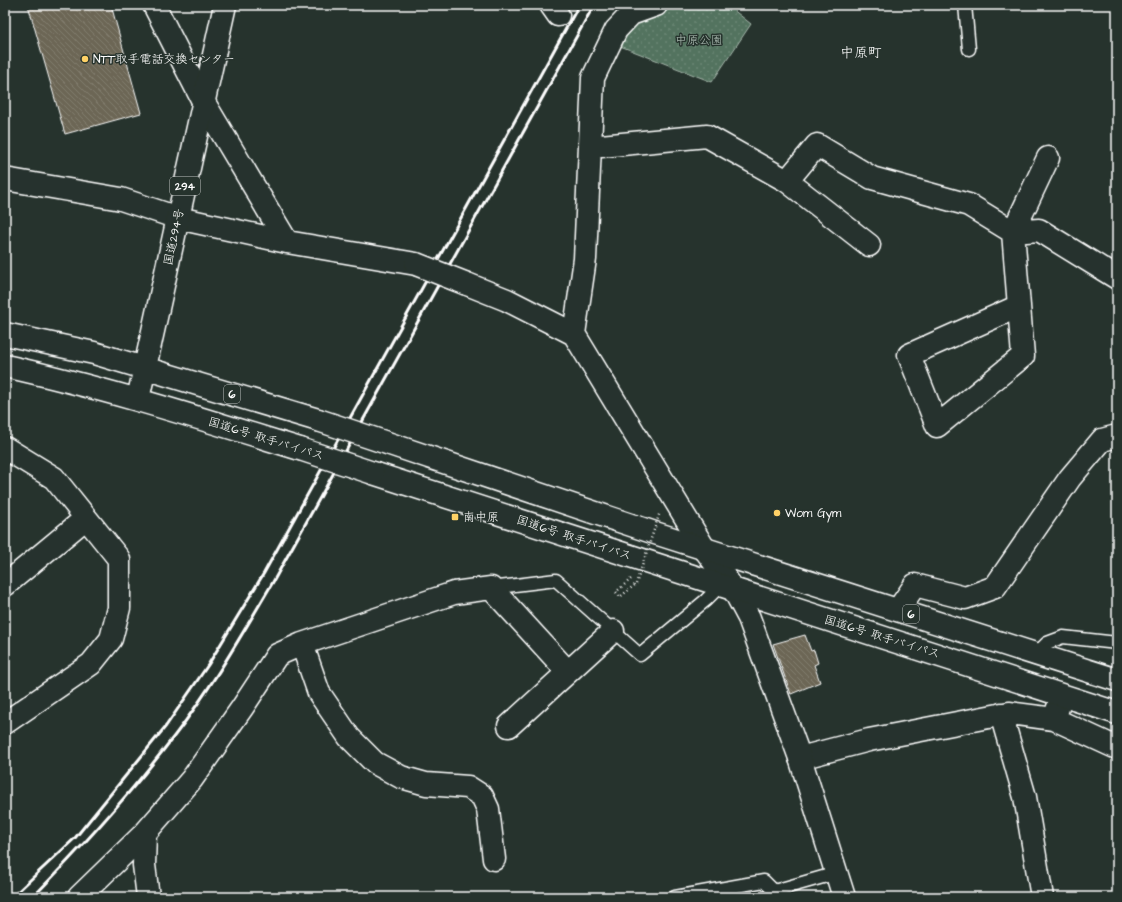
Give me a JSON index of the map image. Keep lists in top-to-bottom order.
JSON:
{
  "streets": {
    "main road": [
      "294",
      "国道294号",
      "6",
      "国道6号 取手バイパス"
    ]
  },
  "crossings": [
    ["国道294号", "6"],
    ["国道294号", "国道6号 取手バイパス"]
  ],
  "districts": ["中原町"],
  "parks": ["中原公園"],
  "places": {
    "other": ["NTT取手電話交換センター", "Wom Gym"],
    "transit": ["南中原"]
  }
}
